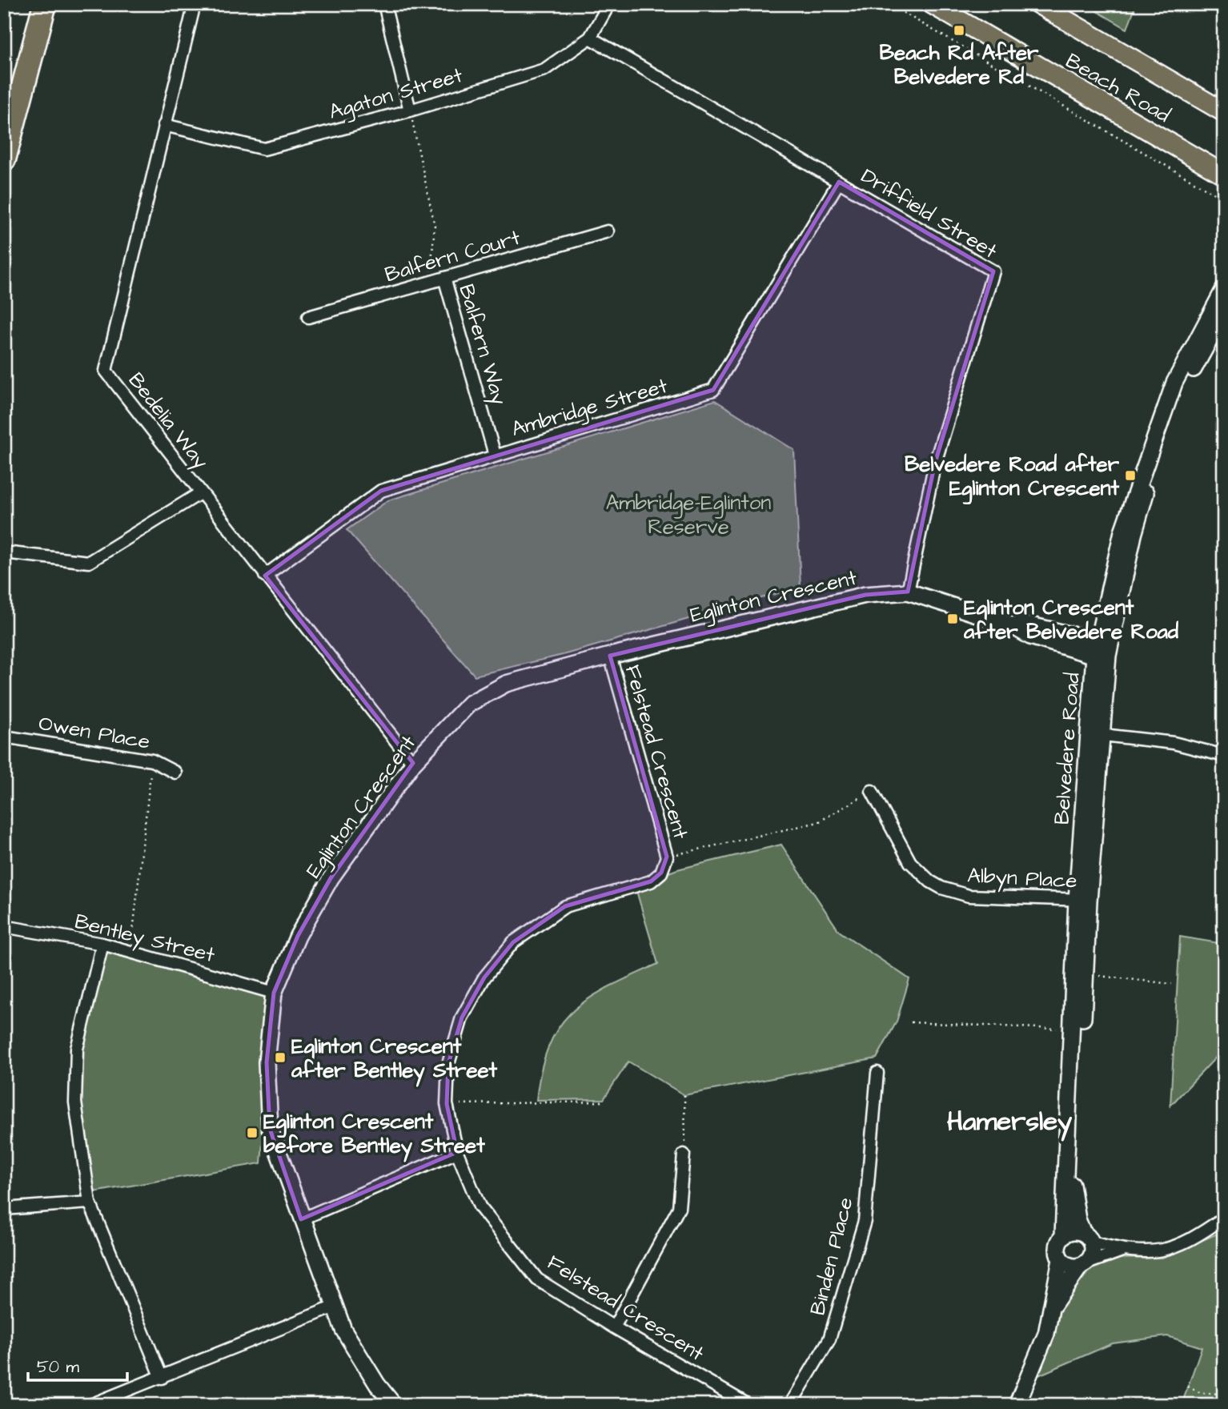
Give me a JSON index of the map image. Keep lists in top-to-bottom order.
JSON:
{
  "streets": {
    "main road": ["Beach Road"],
    "street": [
      "Agaton Street",
      "Driffield Street",
      "Balfern Court",
      "Balfern Way",
      "Ambridge Street",
      "Bedelia Way",
      "Eglinton Crescent",
      "Owen Place",
      "Belvedere Road",
      "Felstead Crescent",
      "Albyn Place",
      "Bentley Street",
      "Binden Place"
    ]
  },
  "crossings": [
    ["Agaton Street", "Driffield Street"],
    ["Agaton Street", "Bedelia Way"],
    ["Driffield Street", "Ambridge Street"],
    ["Driffield Street", "Eglinton Crescent"],
    ["Balfern Court", "Balfern Way"],
    ["Balfern Way", "Ambridge Street"],
    ["Ambridge Street", "Bedelia Way"],
    ["Bedelia Way", "Eglinton Crescent"],
    ["Eglinton Crescent", "Belvedere Road"],
    ["Eglinton Crescent", "Felstead Crescent"],
    ["Eglinton Crescent", "Bentley Street"],
    ["Belvedere Road", "Albyn Place"]
  ],
  "districts": ["Hamersley"],
  "parks": ["Ambridge-Eglinton Reserve"],
  "places": {
    "transit": [
      "Beach Rd After Belvedere Rd",
      "Belvedere Road after Eglinton Crescent",
      "Eglinton Crescent after Belvedere Road",
      "Eglinton Crescent after Bentley Street",
      "Eglinton Crescent before Bentley Street"
    ]
  },
  "scale_bar": "50 m"
}
